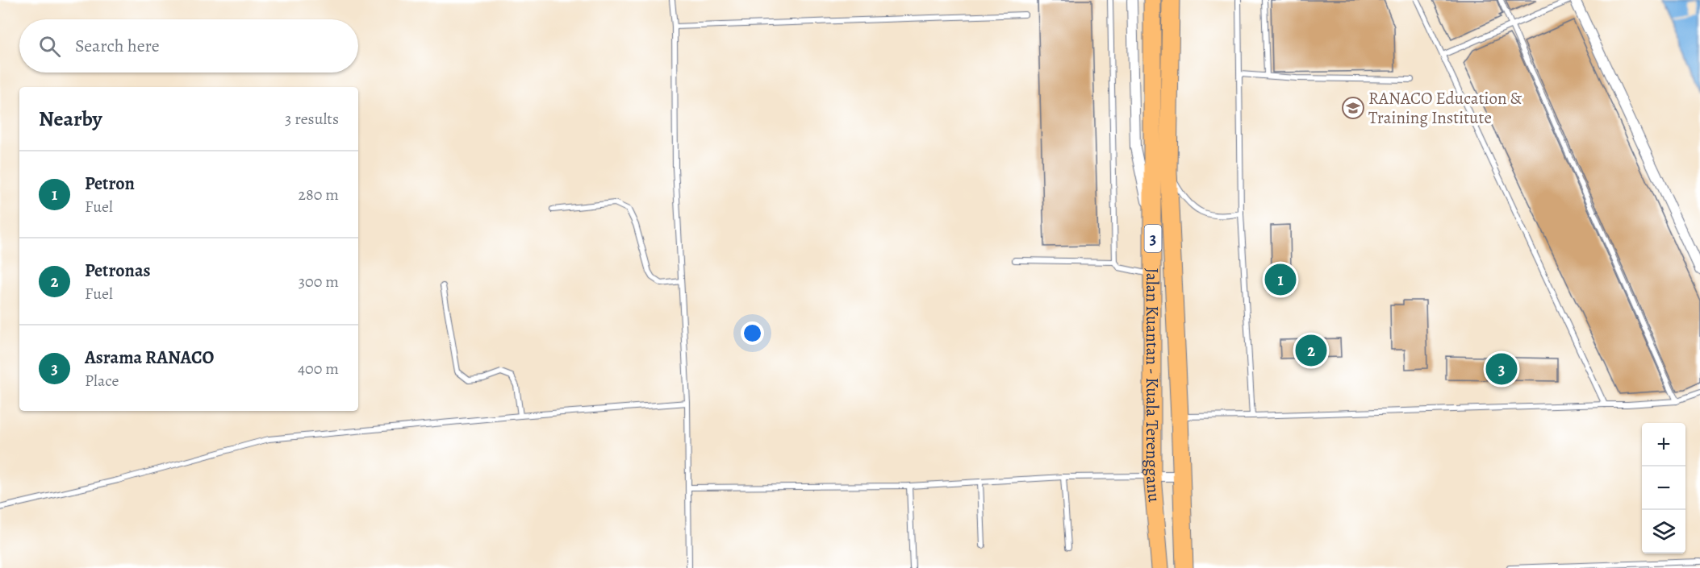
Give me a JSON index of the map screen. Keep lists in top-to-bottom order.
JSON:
{
  "streets": {
    "highway": ["3", "Jalan Kuantan - Kuala Terengganu"]
  },
  "places": {
    "school or university": ["RANACO Education & Training Institute"]
  },
  "page": {
    "search": "Search here",
    "heading": ["Nearby", "3 results"],
    "list": [
      {
        "mark": "1",
        "name": "Petron",
        "note": "Fuel",
        "value": "280 m"
      },
      {
        "mark": "2",
        "name": "Petronas",
        "note": "Fuel",
        "value": "300 m"
      },
      {
        "mark": "3",
        "name": "Asrama RANACO",
        "note": "Place",
        "value": "400 m"
      }
    ],
    "pins": ["1", "2", "3"],
    "map_buttons": ["+", "−"]
  }
}
